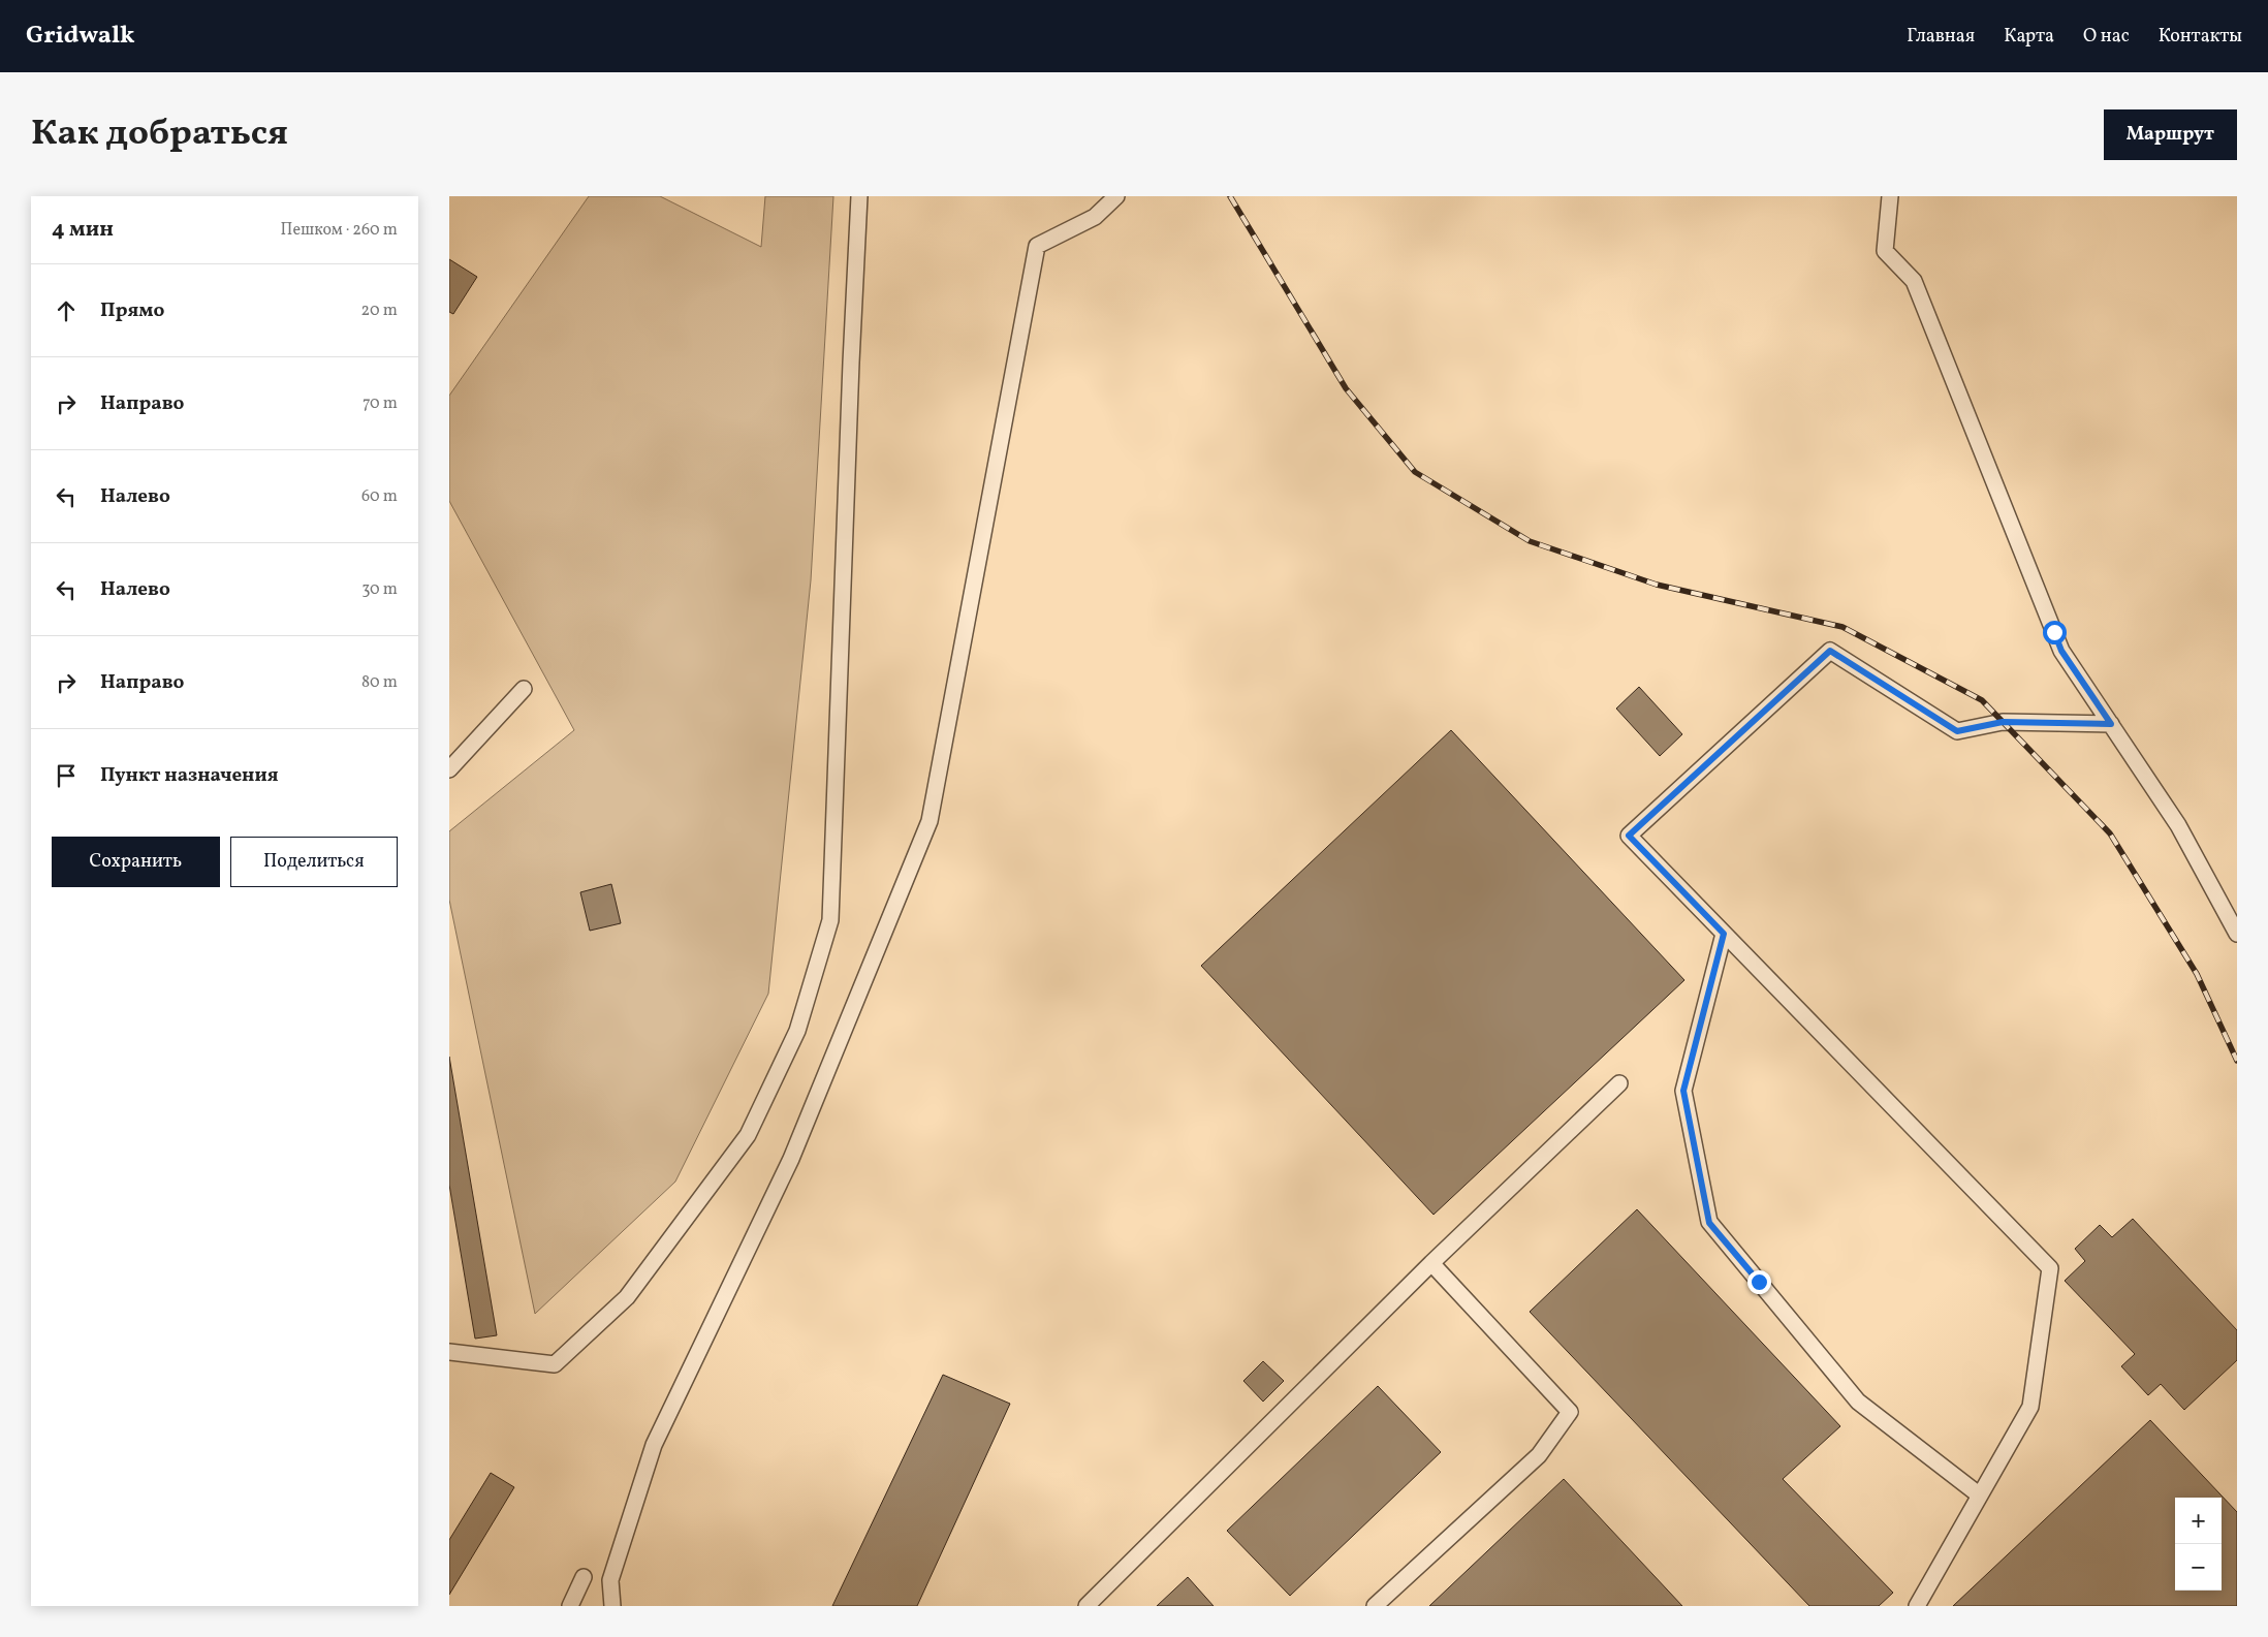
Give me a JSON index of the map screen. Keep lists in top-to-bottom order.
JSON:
{
  "page": {
    "header": "Gridwalk",
    "nav": [
      "Главная",
      "Карта",
      "О нас",
      "Контакты"
    ],
    "title": "Как добраться",
    "buttons": [
      "Маршрут",
      ["Сохранить", "Поделиться"]
    ],
    "heading": ["4 мин", "Пешком · 260 m"],
    "list": [
      ["Прямо", "20 m"],
      ["Направо", "70 m"],
      ["Налево", "60 m"],
      ["Налево", "30 m"],
      ["Направо", "80 m"],
      "Пункт назначения"
    ],
    "map_buttons": ["+", "−"]
  }
}
